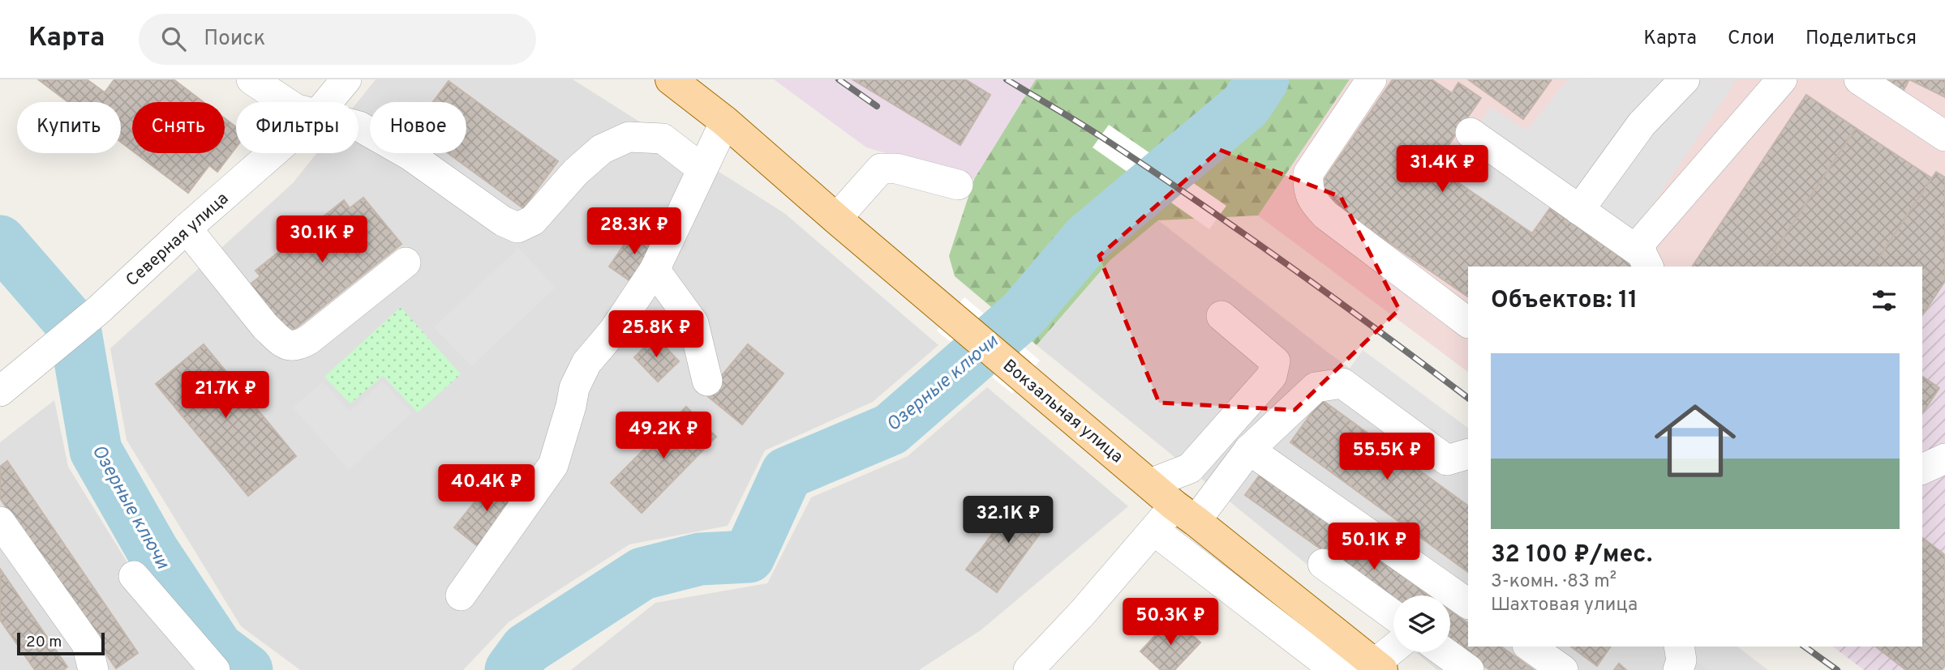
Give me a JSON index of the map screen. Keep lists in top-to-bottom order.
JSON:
{
  "streets": {
    "main road": ["Вокзальная улица"],
    "street": ["Северная улица"]
  },
  "water": ["Озерные ключи"],
  "scale_bar": "20 m",
  "page": {
    "header": "Карта",
    "search": "Поиск",
    "nav": ["Карта", "Слои", "Поделиться"],
    "chip": [
      "Купить",
      "Снять",
      "Фильтры",
      "Новое"
    ],
    "price": [
      "31.4K ₽",
      "28.3K ₽",
      "30.1K ₽",
      "25.8K ₽",
      "21.7K ₽",
      "49.2K ₽",
      "55.5K ₽",
      "40.4K ₽",
      "32.1K ₽",
      "50.1K ₽",
      "50.3K ₽"
    ],
    "heading": "Объектов: 11",
    "list": [
      {
        "name": "32 100 ₽/мес.",
        "note": "3-комн. · 83 m² · Шахтовая улица"
      }
    ],
    "scale": "20 m"
  }
}
